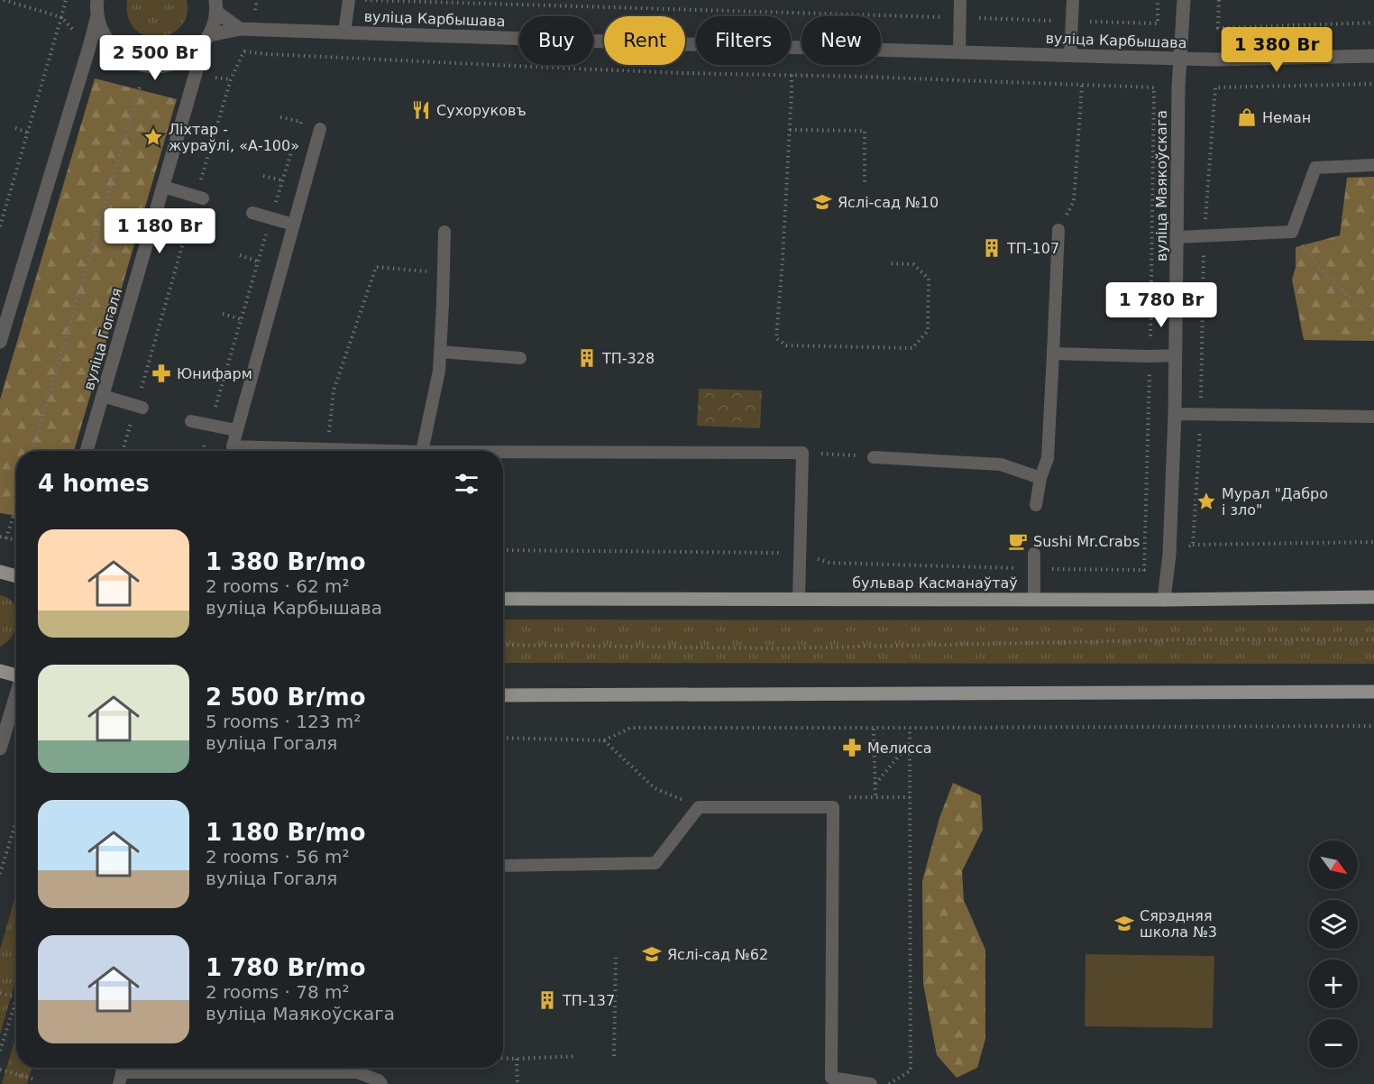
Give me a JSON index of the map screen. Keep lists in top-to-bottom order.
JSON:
{
  "streets": {
    "main road": ["бульвар Касманаўтаў"],
    "street": ["вуліца Карбышава", "вуліца Маякоўскага", "вуліца Гогаля"]
  },
  "crossings": [
    ["вуліца Карбышава", "вуліца Маякоўскага"],
    ["вуліца Карбышава", "вуліца Гогаля"],
    ["вуліца Маякоўскага", "бульвар Касманаўтаў"]
  ],
  "places": {
    "restaurant": ["Сухоруковъ"],
    "shop": ["Неман"],
    "place": ["Ліхтар - жураўлі, «А-100»", "Мурал \"Дабро і зло\""],
    "school or university": ["Яслі-сад №10", "Сярэдняя школа №3", "Яслі-сад №62"],
    "building": ["ТП-107", "ТП-328", "ТП-137"],
    "pharmacy": ["Юнифарм", "Мелисса"],
    "cafe": ["Sushi Mr.Crabs"]
  },
  "north": "bottom right",
  "page": {
    "chip": [
      "Buy",
      "Rent",
      "Filters",
      "New"
    ],
    "price": [
      "1 380 Br",
      "2 500 Br",
      "1 180 Br",
      "1 780 Br"
    ],
    "heading": "4 homes",
    "list": [
      {
        "name": "1 380 Br/mo",
        "note": "2 rooms · 62 m² · вуліца Карбышава"
      },
      {
        "name": "2 500 Br/mo",
        "note": "5 rooms · 123 m² · вуліца Гогаля"
      },
      {
        "name": "1 180 Br/mo",
        "note": "2 rooms · 56 m² · вуліца Гогаля"
      },
      {
        "name": "1 780 Br/mo",
        "note": "2 rooms · 78 m² · вуліца Маякоўскага"
      }
    ],
    "map_buttons": ["+", "−"]
  }
}
